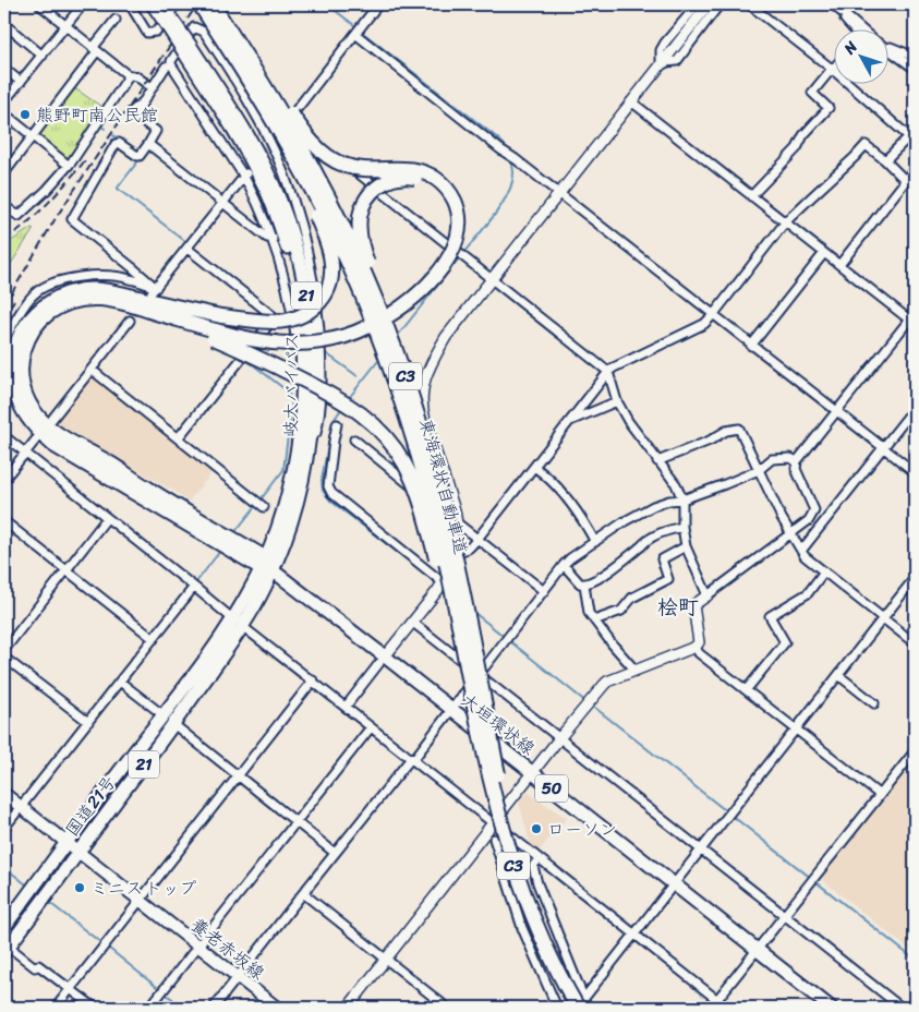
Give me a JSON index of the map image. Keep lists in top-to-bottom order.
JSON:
{
  "streets": {
    "highway": ["C3", "東海環状自動車道"],
    "main road": [
      "21",
      "岐大バイパス",
      "大垣環状線",
      "50",
      "国道21号",
      "養老赤坂線"
    ]
  },
  "crossings": [
    ["岐大バイパス", "大垣環状線"],
    ["岐大バイパス", "国道21号"],
    ["大垣環状線", "国道21号"],
    ["国道21号", "養老赤坂線"]
  ],
  "districts": ["桧町"],
  "places": ["熊野町南公民館", "ローソン", "ミニストップ"],
  "north": "top left"
}
